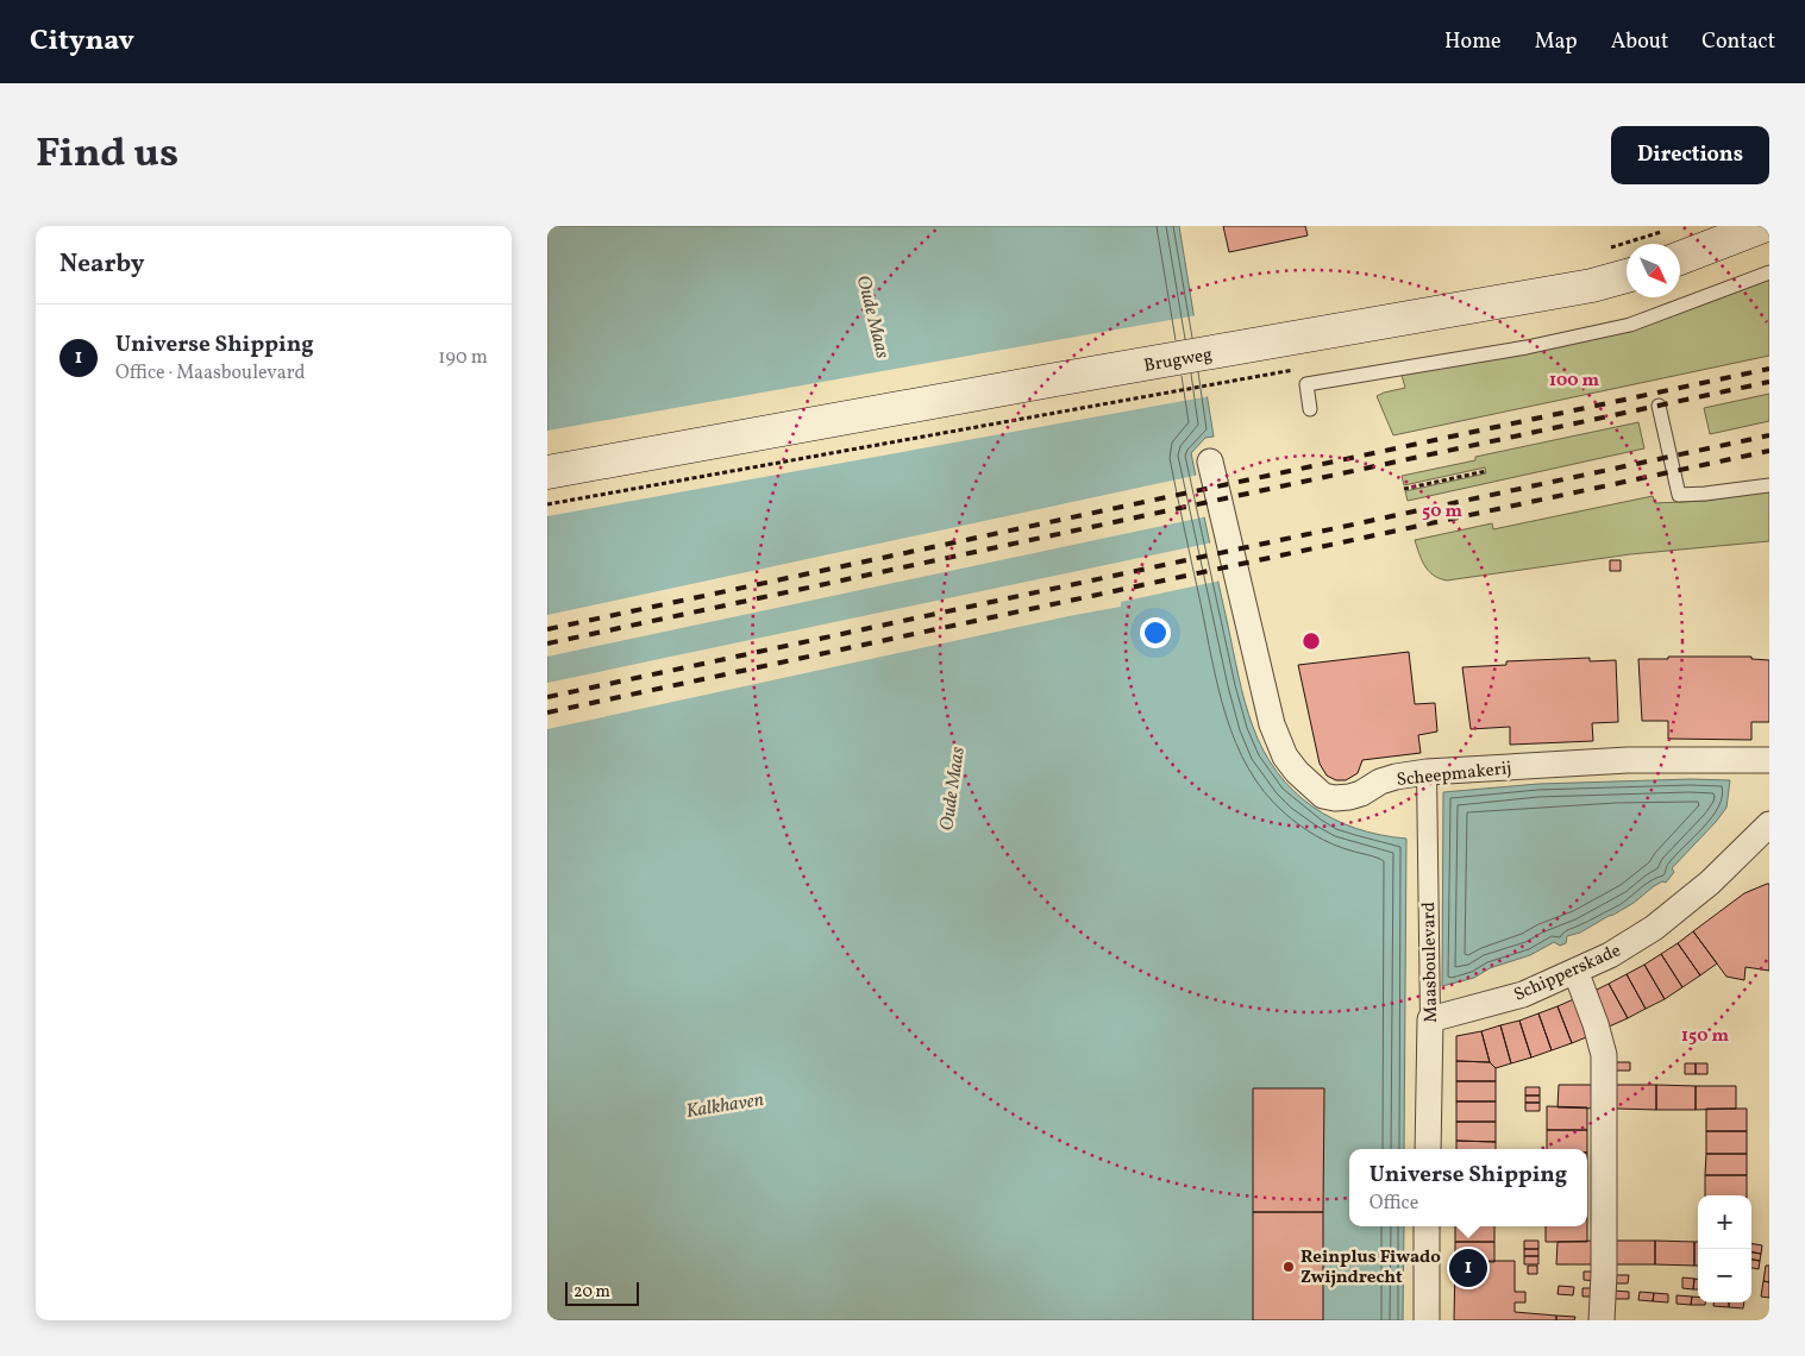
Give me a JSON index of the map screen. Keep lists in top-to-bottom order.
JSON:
{
  "streets": {
    "main road": ["Brugweg"],
    "street": ["Scheepmakerij", "Maasboulevard", "Schipperskade"]
  },
  "crossings": [
    ["Scheepmakerij", "Maasboulevard"],
    ["Maasboulevard", "Schipperskade"]
  ],
  "water": ["Oude Maas", "Kalkhaven"],
  "places": ["Reinplus Fiwado Zwijndrecht"],
  "scale_bar": "20 m",
  "north": "bottom right",
  "page": {
    "header": "Citynav",
    "nav": [
      "Home",
      "Map",
      "About",
      "Contact"
    ],
    "title": "Find us",
    "buttons": "Directions",
    "heading": "Nearby",
    "list": [
      {
        "mark": "1",
        "name": "Universe Shipping",
        "note": "Office · Maasboulevard",
        "value": "190 m"
      }
    ],
    "popup": ["Universe Shipping", "Office"],
    "map_buttons": ["+", "−"],
    "pins": "1",
    "scale": "20 m"
  },
  "rings": ["100 m", "50 m", "150 m"]
}
